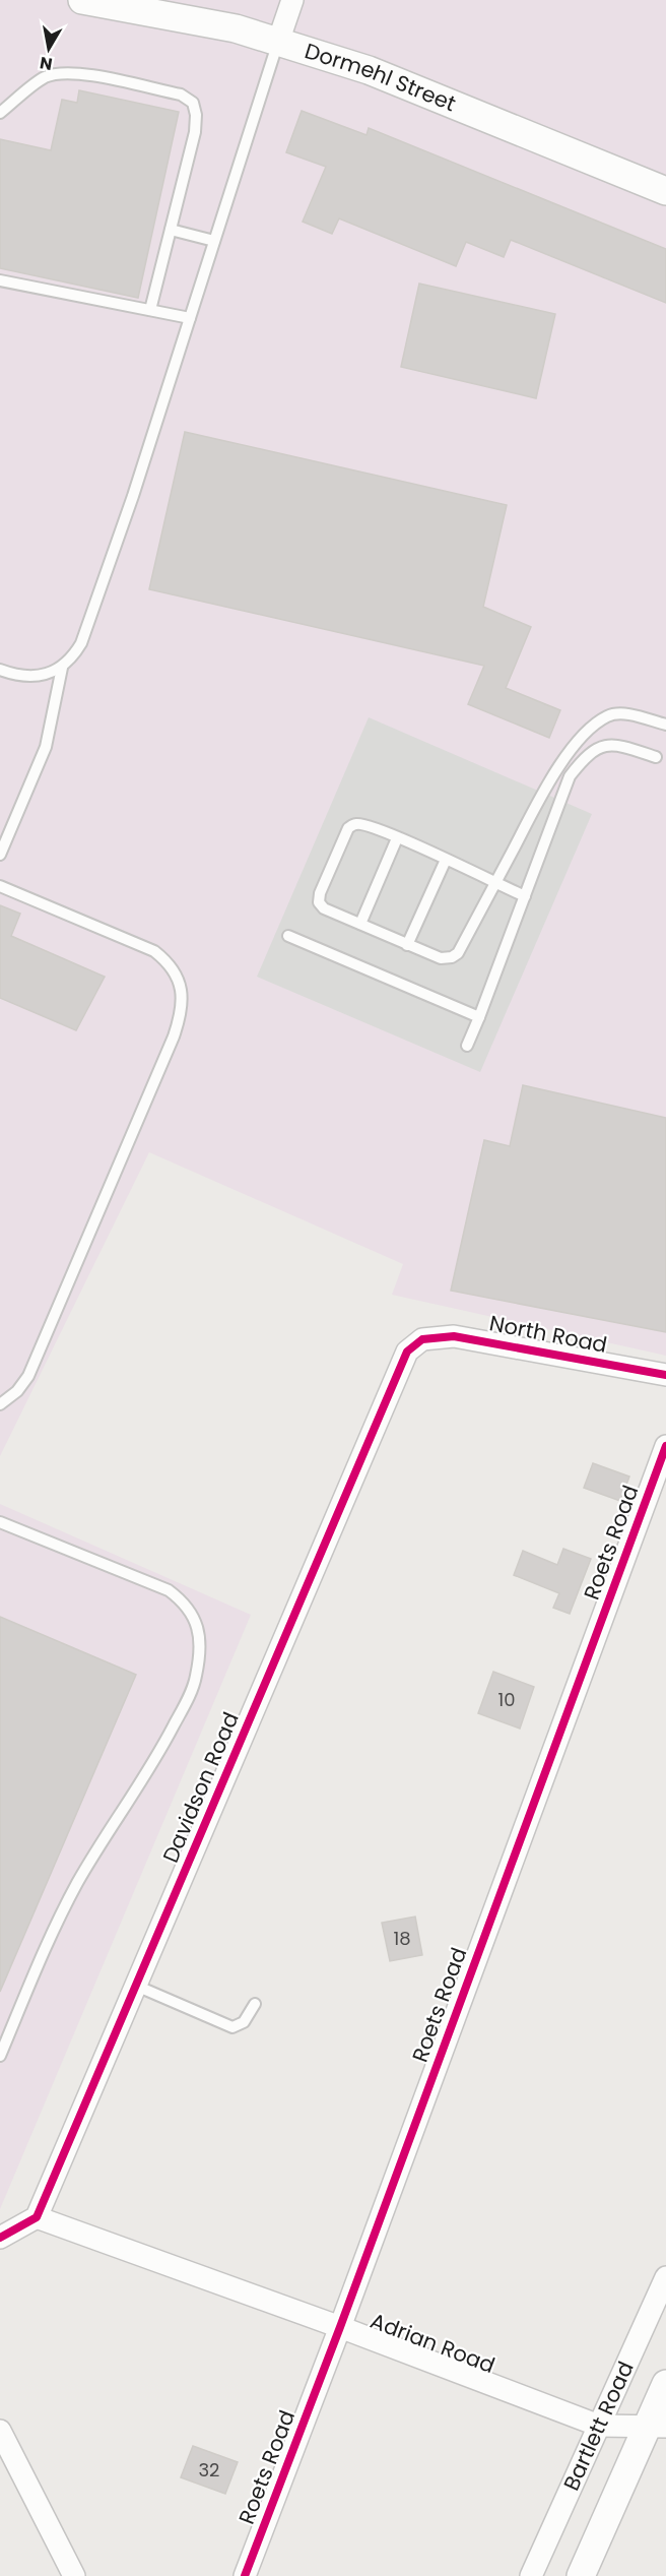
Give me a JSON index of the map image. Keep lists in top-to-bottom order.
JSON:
{
  "streets": {
    "street": [
      "Dormehl Street",
      "North Road",
      "Roets Road",
      "Davidson Road",
      "Adrian Road",
      "Bartlett Road"
    ]
  },
  "crossings": [
    ["North Road", "Davidson Road"],
    ["Roets Road", "Adrian Road"],
    ["Davidson Road", "Adrian Road"],
    ["Adrian Road", "Bartlett Road"]
  ],
  "house_numbers": ["10", "18", "32"],
  "north": "bottom"
}
